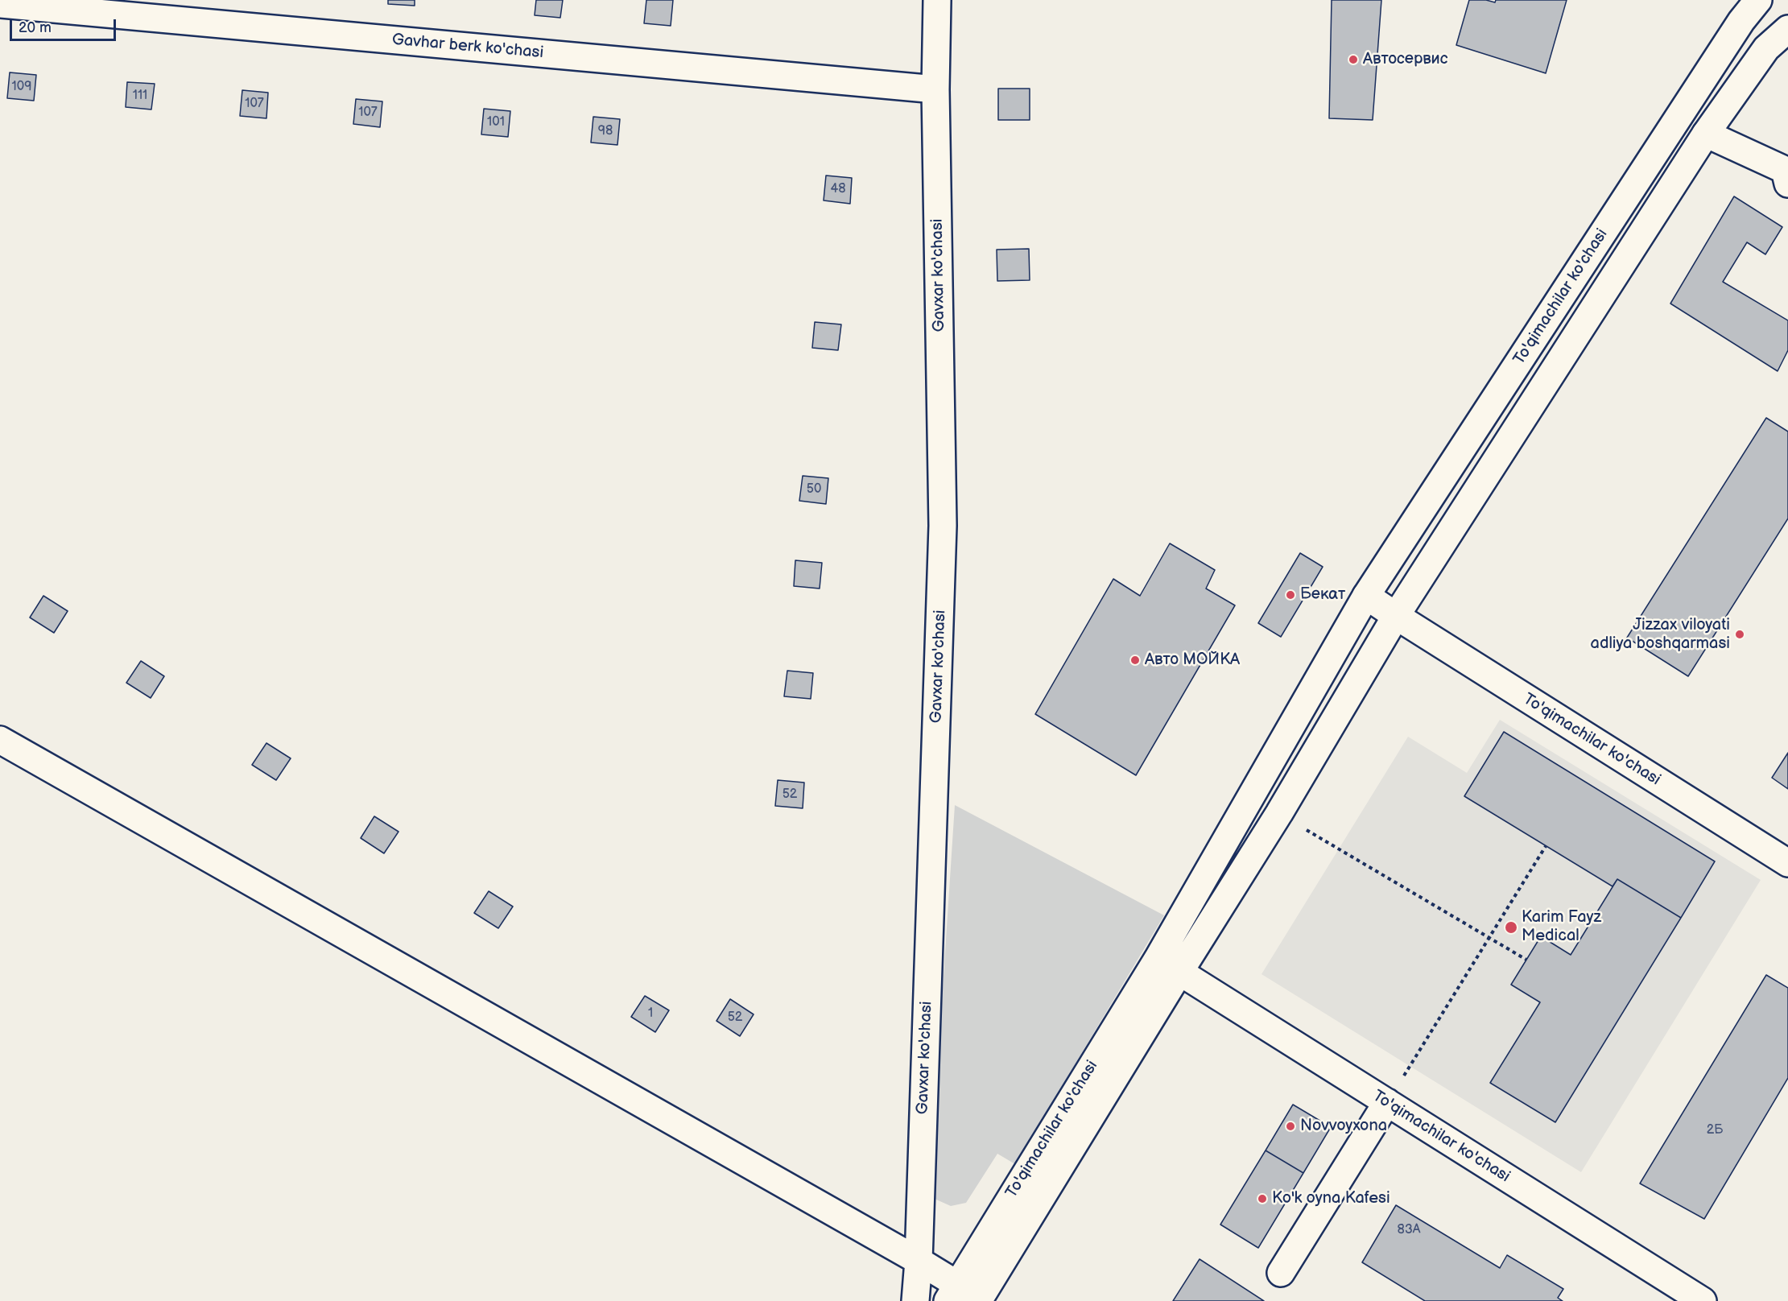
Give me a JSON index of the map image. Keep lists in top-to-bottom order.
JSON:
{
  "streets": {
    "street": ["Gavhar berk ko'chasi", "Gavxar ko'chasi", "To'qimachilar ko'chasi"]
  },
  "crossings": [
    ["Gavhar berk ko'chasi", "Gavxar ko'chasi"]
  ],
  "places": [
    "Автосервис",
    "Бекат",
    "Jizzax viloyati adliya boshqarmasi",
    "Авто МОЙКА",
    "Karim Fayz Medical",
    "Novvoyxona",
    "Ko'k oyna Kafesi"
  ],
  "house_numbers": [
    "109",
    "111",
    "107",
    "107",
    "101",
    "98",
    "48",
    "50",
    "52",
    "1",
    "52",
    "2Б",
    "83А"
  ],
  "scale_bar": "20 m"
}
